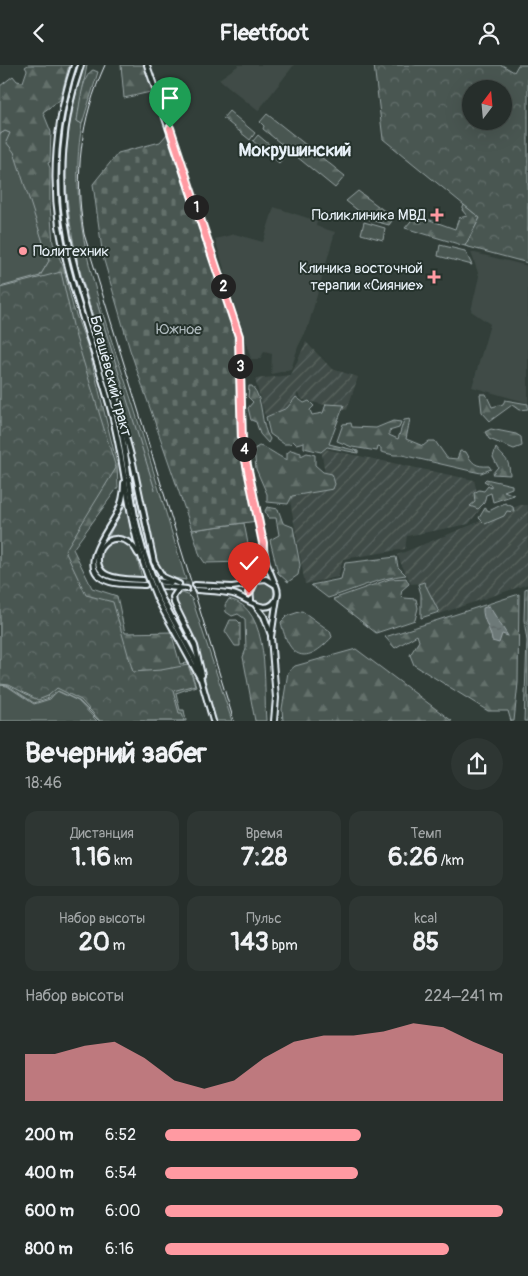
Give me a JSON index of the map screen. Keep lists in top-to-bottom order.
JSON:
{
  "streets": {
    "main road": ["Богашёвский тракт"]
  },
  "districts": ["Мокрушинский"],
  "parks": ["Южное"],
  "places": {
    "health": ["Поликлиника МВД", "Клиника восточной терапии «Сияние»"],
    "other": ["Политехник"]
  },
  "north": "top",
  "page": {
    "header": "Fleetfoot",
    "pins": [
      "1",
      "2",
      "3",
      "4"
    ],
    "heading": ["Вечерний забег", "18:46"],
    "stats": [
      ["Дистанция", "1.16 km"],
      ["Время", "7:28"],
      ["Темп", "6:26 /km"],
      ["Набор высоты", "20 m"],
      ["Пульс", "143 bpm"],
      ["kcal", "85"]
    ],
    "chart": ["Набор высоты", "224–241 m"],
    "list": [
      {
        "name": "200 m",
        "note": "6:52"
      },
      {
        "name": "400 m",
        "note": "6:54"
      },
      {
        "name": "600 m",
        "note": "6:00"
      },
      {
        "name": "800 m",
        "note": "6:16"
      }
    ]
  }
}
